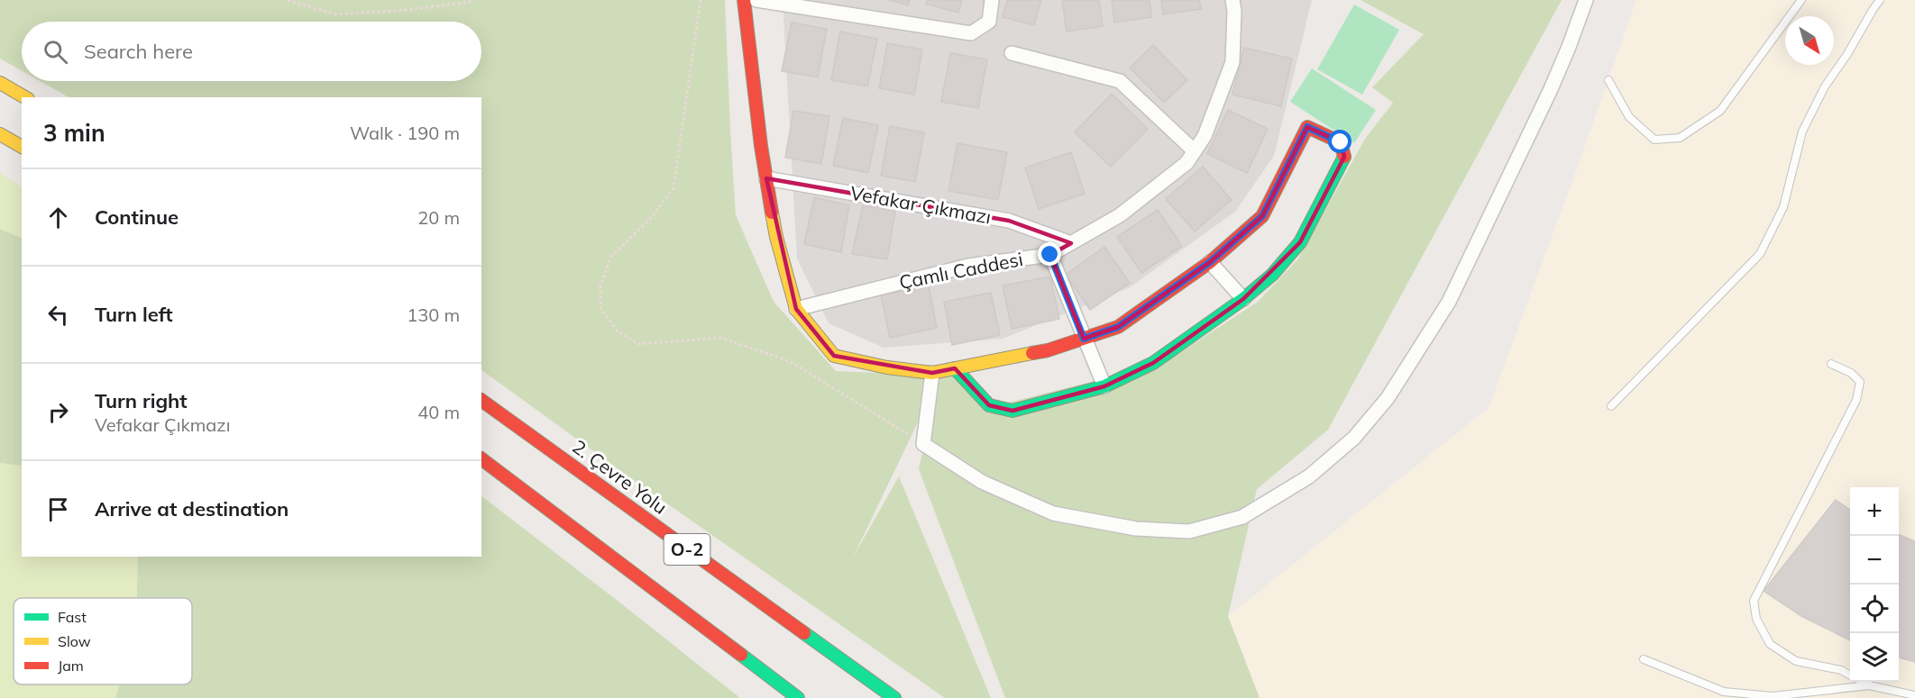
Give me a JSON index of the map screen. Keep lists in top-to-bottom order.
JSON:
{
  "streets": {
    "main road": ["2. Çevre Yolu", "O-2"],
    "street": ["Vefakar Çıkmazı", "Çamlı Caddesi"]
  },
  "crossings": [
    ["Vefakar Çıkmazı", "Çamlı Caddesi"]
  ],
  "legend": ["Fast", "Slow", "Jam"],
  "north": "bottom right",
  "page": {
    "search": "Search here",
    "heading": ["3 min", "Walk · 190 m"],
    "list": [
      ["Continue", "20 m"],
      ["Turn left", "130 m"],
      ["Turn right", "Vefakar Çıkmazı", "40 m"],
      "Arrive at destination"
    ],
    "map_buttons": ["+", "−"]
  }
}
